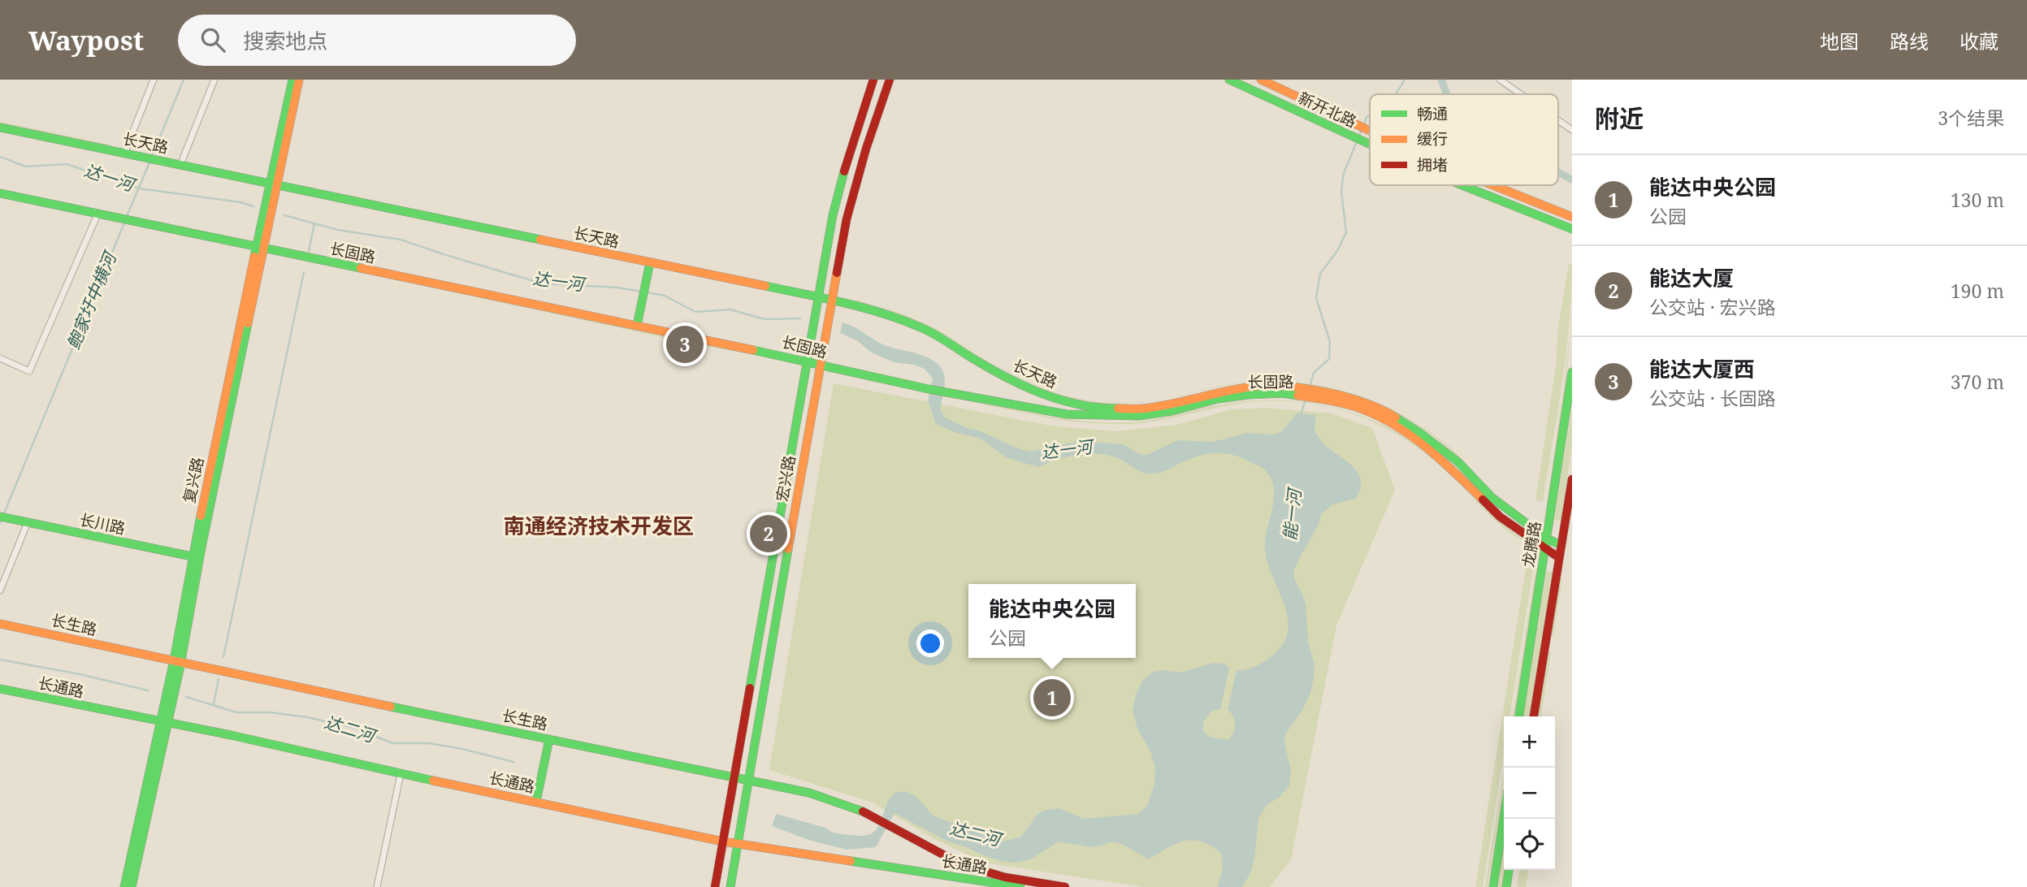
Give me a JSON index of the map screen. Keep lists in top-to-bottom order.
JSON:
{
  "streets": {
    "street": [
      "新开北路",
      "长天路",
      "长固路",
      "宏兴路",
      "复兴路",
      "长川路",
      "龙腾路",
      "长生路",
      "长通路"
    ]
  },
  "crossings": [
    ["长天路", "长固路"],
    ["长天路", "宏兴路"],
    ["长天路", "复兴路"],
    ["长固路", "宏兴路"],
    ["长固路", "复兴路"],
    ["长固路", "龙腾路"],
    ["宏兴路", "长生路"],
    ["宏兴路", "长通路"],
    ["复兴路", "长川路"],
    ["复兴路", "长生路"],
    ["复兴路", "长通路"]
  ],
  "districts": ["南通经济技术开发区"],
  "water": [
    "达一河",
    "鲍家圩中横河",
    "能一河",
    "达二河"
  ],
  "legend": ["畅通", "缓行", "拥堵"],
  "page": {
    "header": "Waypost",
    "search": "搜索地点",
    "nav": ["地图", "路线", "收藏"],
    "heading": ["附近", "3个结果"],
    "list": [
      {
        "mark": "1",
        "name": "能达中央公园",
        "note": "公园",
        "value": "130 m"
      },
      {
        "mark": "2",
        "name": "能达大厦",
        "note": "公交站 · 宏兴路",
        "value": "190 m"
      },
      {
        "mark": "3",
        "name": "能达大厦西",
        "note": "公交站 · 长固路",
        "value": "370 m"
      }
    ],
    "pins": ["3", "2", "1"],
    "popup": ["能达中央公园", "公园"],
    "map_buttons": ["+", "−"]
  }
}
